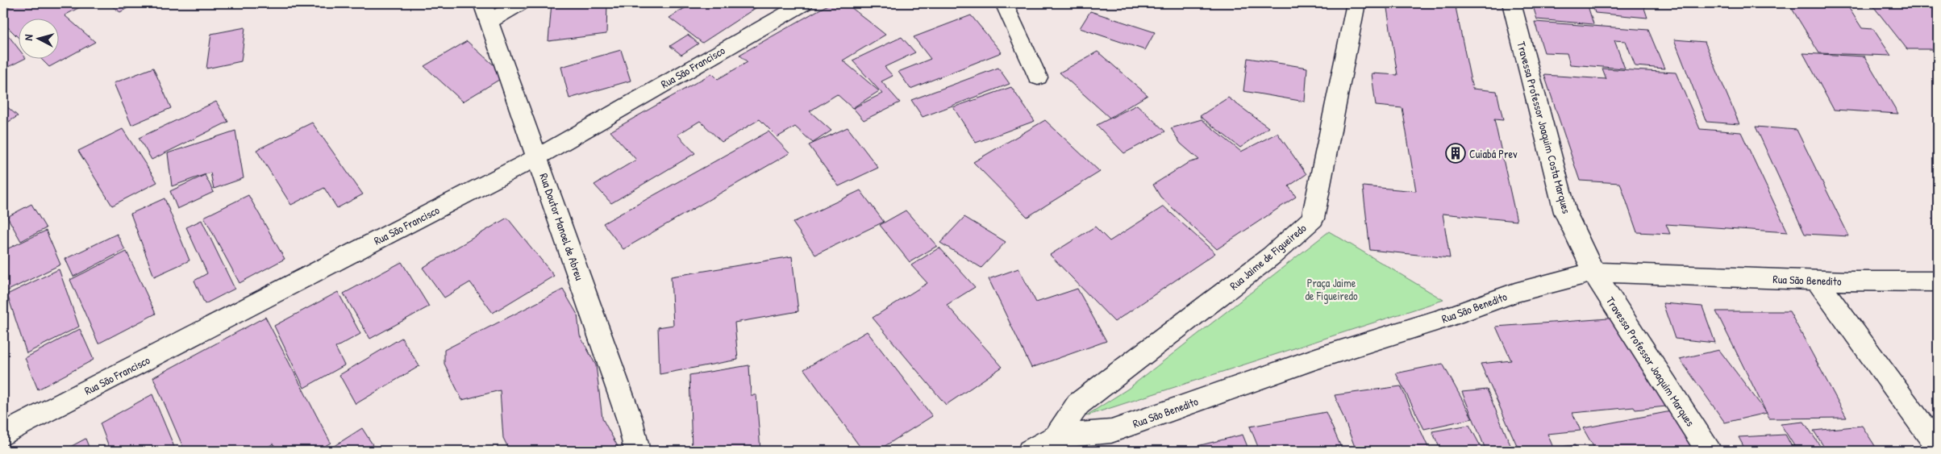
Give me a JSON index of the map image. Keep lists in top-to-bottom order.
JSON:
{
  "streets": {
    "street": [
      "Rua São Francisco",
      "Travessa Professor Joaquim Costa Marques",
      "Rua Doutor Manoel de Abreu",
      "Rua Jaime de Figueiredo",
      "Rua São Benedito",
      "Travessa Professor Joaquim Marques"
    ]
  },
  "crossings": [
    ["Rua São Francisco", "Rua Doutor Manoel de Abreu"],
    ["Travessa Professor Joaquim Costa Marques", "Rua São Benedito"],
    ["Travessa Professor Joaquim Costa Marques", "Travessa Professor Joaquim Marques"],
    ["Rua Jaime de Figueiredo", "Rua São Benedito"],
    ["Rua São Benedito", "Travessa Professor Joaquim Marques"]
  ],
  "parks": ["Praça Jaime de Figueiredo"],
  "places": {
    "building": ["Cuiabá Prev"]
  },
  "north": "left"
}
